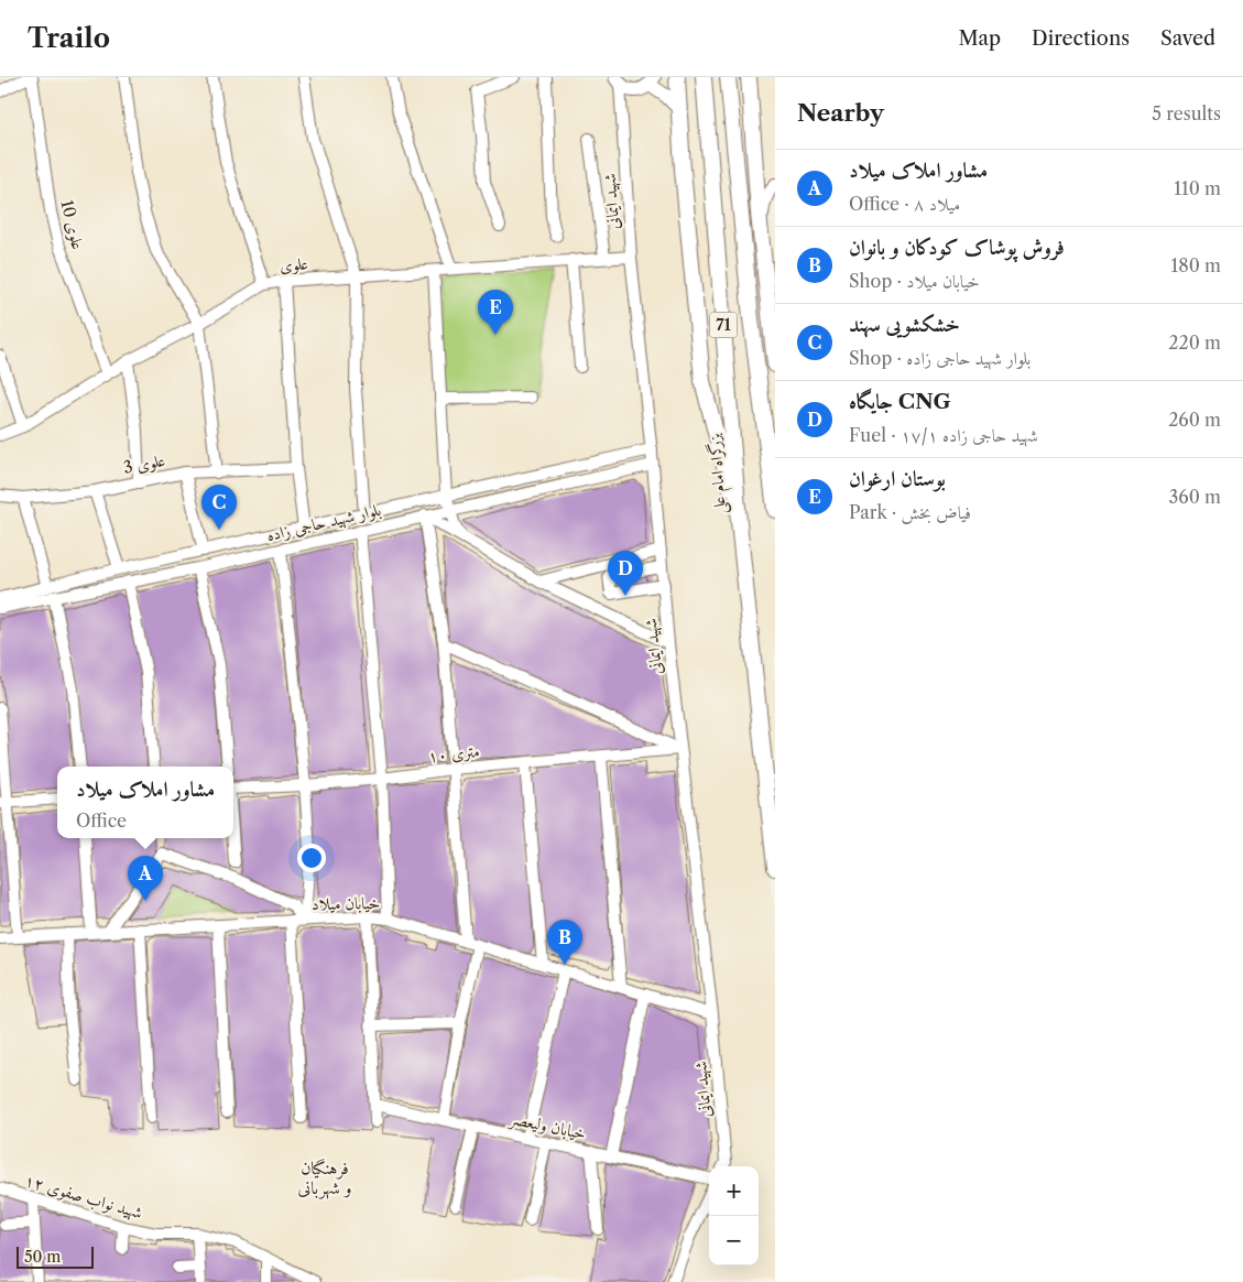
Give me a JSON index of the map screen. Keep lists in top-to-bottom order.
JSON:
{
  "streets": {
    "highway": ["71", "بزرگراه امام علی"],
    "street": [
      "شهید ایمانی",
      "علوی 10",
      "علوی",
      "علوی 3",
      "بلوار شهید حاجی زاده",
      "۱۰ متری",
      "خیابان میلاد",
      "خیابان ولیعصر",
      "شهید نواب صفوی ۱۲"
    ]
  },
  "crossings": [
    ["شهید ایمانی", "علوی"],
    ["شهید ایمانی", "بلوار شهید حاجی زاده"],
    ["شهید ایمانی", "۱۰ متری"],
    ["شهید ایمانی", "خیابان میلاد"],
    ["علوی 10", "علوی"]
  ],
  "districts": ["فرهنگیان و شهربانی"],
  "scale_bar": "50 m",
  "page": {
    "header": "Trailo",
    "nav": ["Map", "Directions", "Saved"],
    "heading": ["Nearby", "5 results"],
    "list": [
      {
        "mark": "A",
        "name": "مشاور املاک میلاد",
        "note": "Office · میلاد ۸",
        "value": "110 m"
      },
      {
        "mark": "B",
        "name": "فروش پوشاک کودکان و بانوان",
        "note": "Shop · خیابان میلاد",
        "value": "180 m"
      },
      {
        "mark": "C",
        "name": "خشکشویی سهند",
        "note": "Shop · بلوار شهید حاجی زاده",
        "value": "220 m"
      },
      {
        "mark": "D",
        "name": "جایگاه CNG",
        "note": "Fuel · شهید حاجی زاده ۱۷/۱",
        "value": "260 m"
      },
      {
        "mark": "E",
        "name": "بوستان ارغوان",
        "note": "Park · فیاض بخش",
        "value": "360 m"
      }
    ],
    "pins": [
      "E",
      "C",
      "D",
      "A",
      "B"
    ],
    "popup": ["مشاور املاک میلاد", "Office"],
    "map_buttons": ["+", "−"],
    "scale": "50 m"
  }
}
